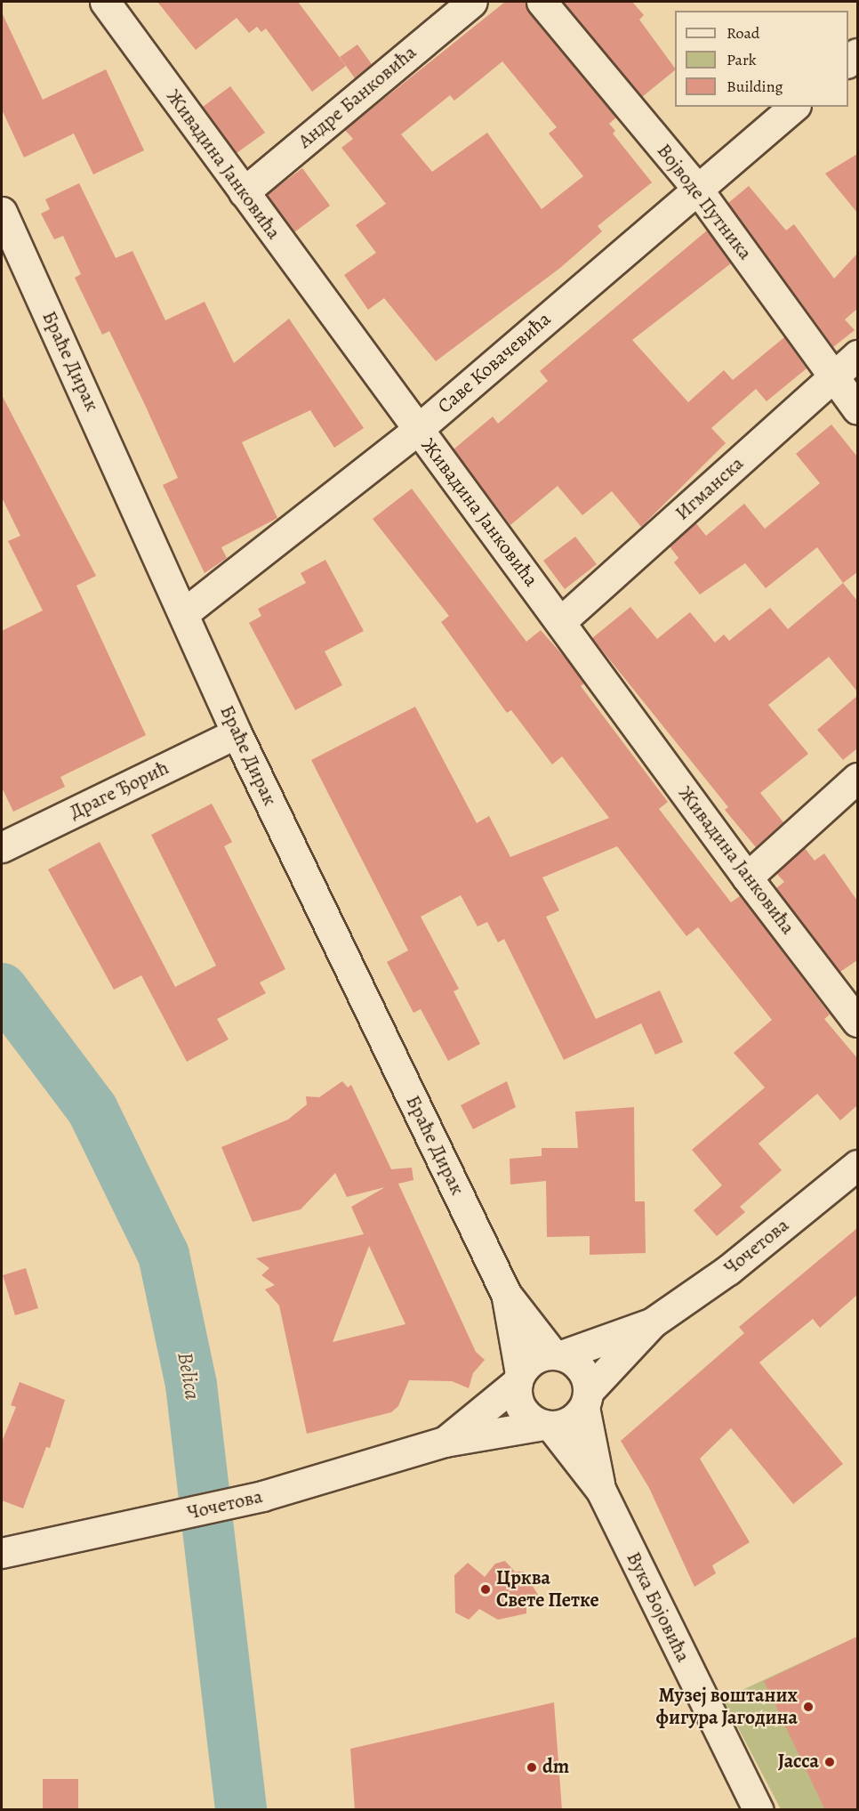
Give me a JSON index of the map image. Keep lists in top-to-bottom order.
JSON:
{
  "streets": {
    "street": [
      "Андре Банковића",
      "Живадина Јанковића",
      "Војводе Путника",
      "Браће Дирак",
      "Саве Ковачевића",
      "Игманска",
      "Драге Ђорић",
      "Чочетова",
      "Вука Бојовића"
    ]
  },
  "crossings": [
    ["Андре Банковића", "Живадина Јанковића"],
    ["Живадина Јанковића", "Саве Ковачевића"],
    ["Живадина Јанковића", "Игманска"],
    ["Војводе Путника", "Саве Ковачевића"],
    ["Војводе Путника", "Игманска"],
    ["Браће Дирак", "Саве Ковачевића"],
    ["Браће Дирак", "Драге Ђорић"],
    ["Браће Дирак", "Чочетова"],
    ["Браће Дирак", "Вука Бојовића"],
    ["Чочетова", "Вука Бојовића"]
  ],
  "water": ["Belica"],
  "places": [
    "Црква Свете Петке",
    "Музеј воштаних фигура Јагодина",
    "Јасса",
    "dm"
  ],
  "legend": ["Road", "Park", "Building"]
}
